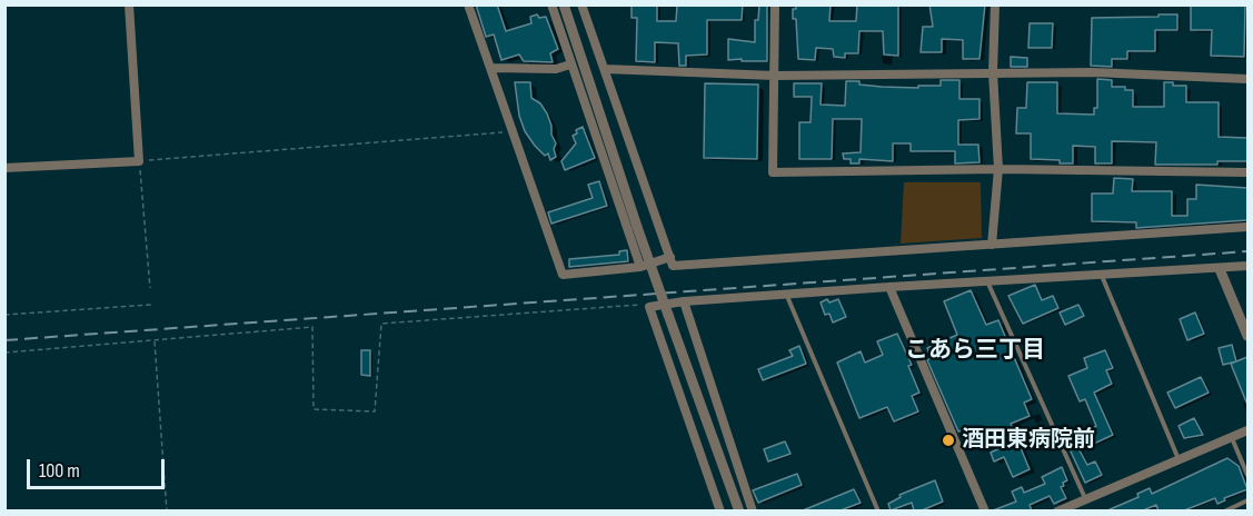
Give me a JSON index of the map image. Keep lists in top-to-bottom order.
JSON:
{
  "districts": ["こあら三丁目"],
  "places": ["酒田東病院前"],
  "scale_bar": "100 m"
}
